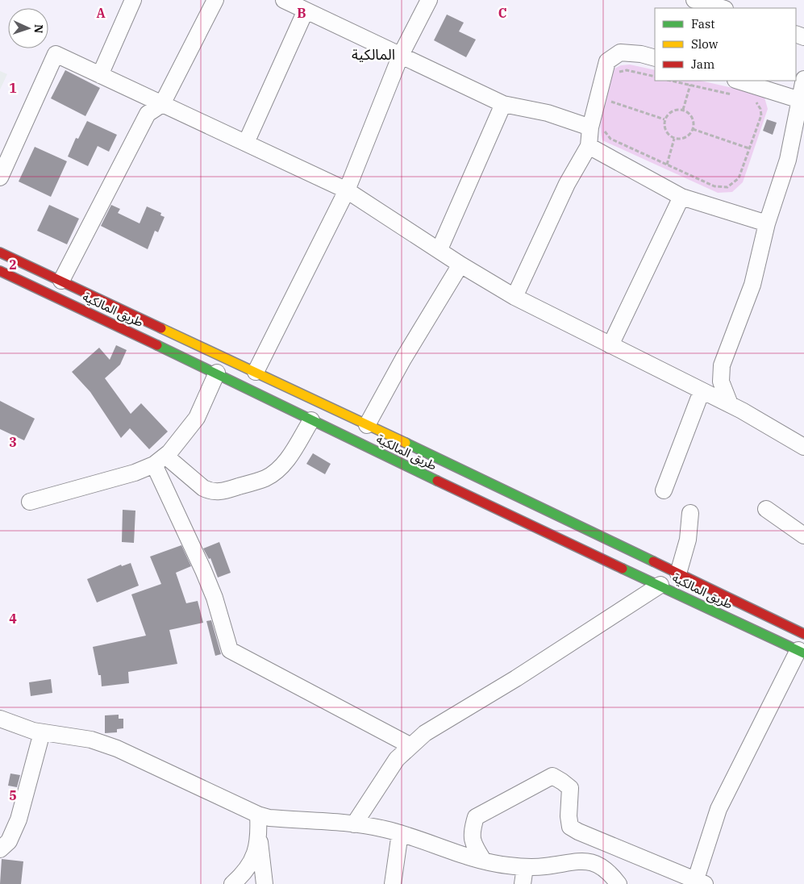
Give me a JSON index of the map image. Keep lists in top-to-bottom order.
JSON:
{
  "streets": {
    "main road": ["طريق المالكية"]
  },
  "districts": ["المالكية"],
  "legend": ["Fast", "Slow", "Jam"],
  "north": "right",
  "grid": {
    "columns": ["A", "B", "C"],
    "rows": [
      "1",
      "2",
      "3",
      "4",
      "5"
    ]
  }
}
